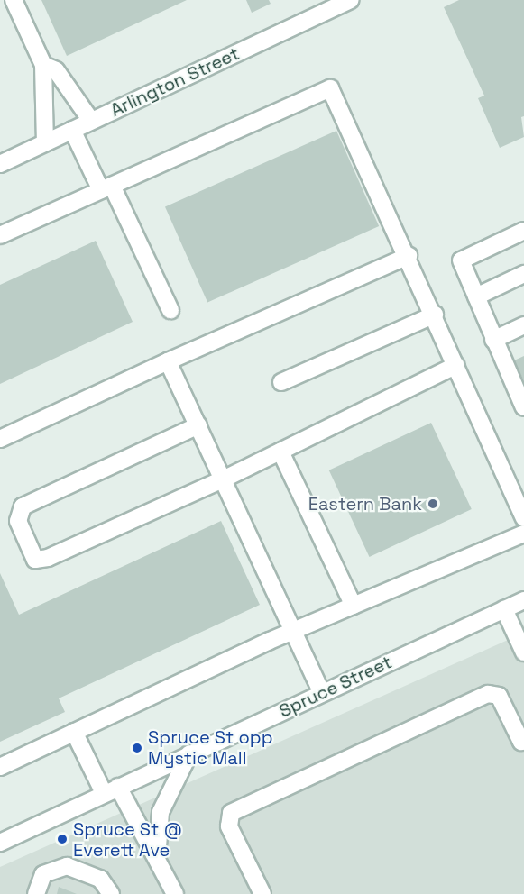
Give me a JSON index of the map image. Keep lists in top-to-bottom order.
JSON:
{
  "streets": {
    "street": ["Arlington Street", "Spruce Street"]
  },
  "places": ["Eastern Bank", "Spruce St opp Mystic Mall", "Spruce St @ Everett Ave"]
}
